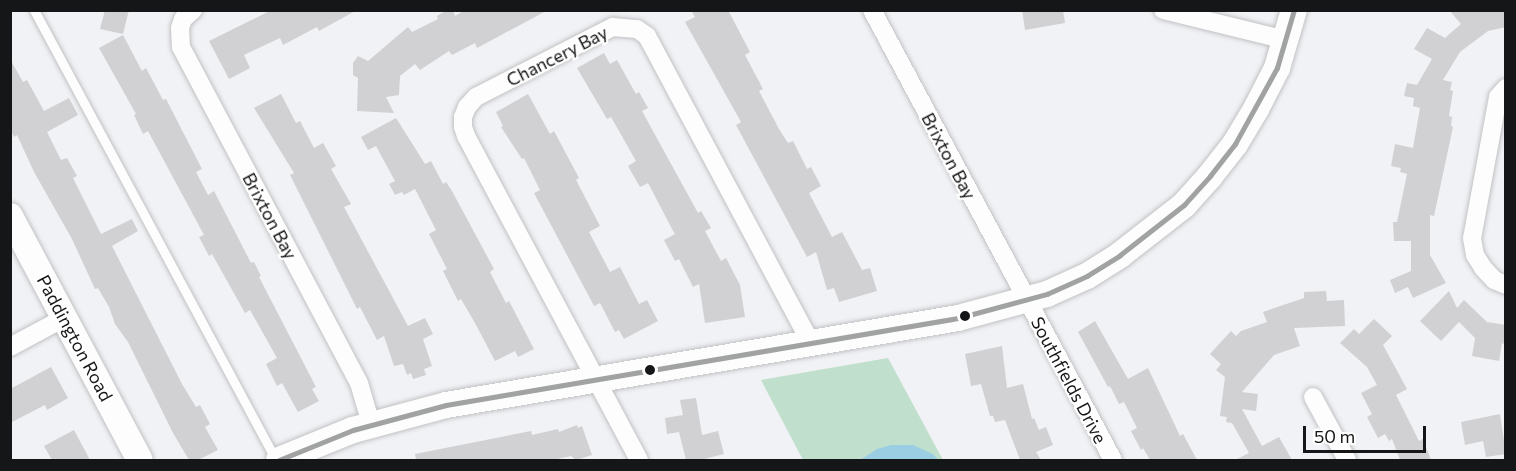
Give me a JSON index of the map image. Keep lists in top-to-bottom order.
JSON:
{
  "streets": {
    "street": [
      "Chancery Bay",
      "Brixton Bay",
      "Paddington Road",
      "Southfields Drive"
    ]
  },
  "crossings": [
    ["Brixton Bay", "Southfields Drive"]
  ],
  "scale_bar": "50 m"
}
